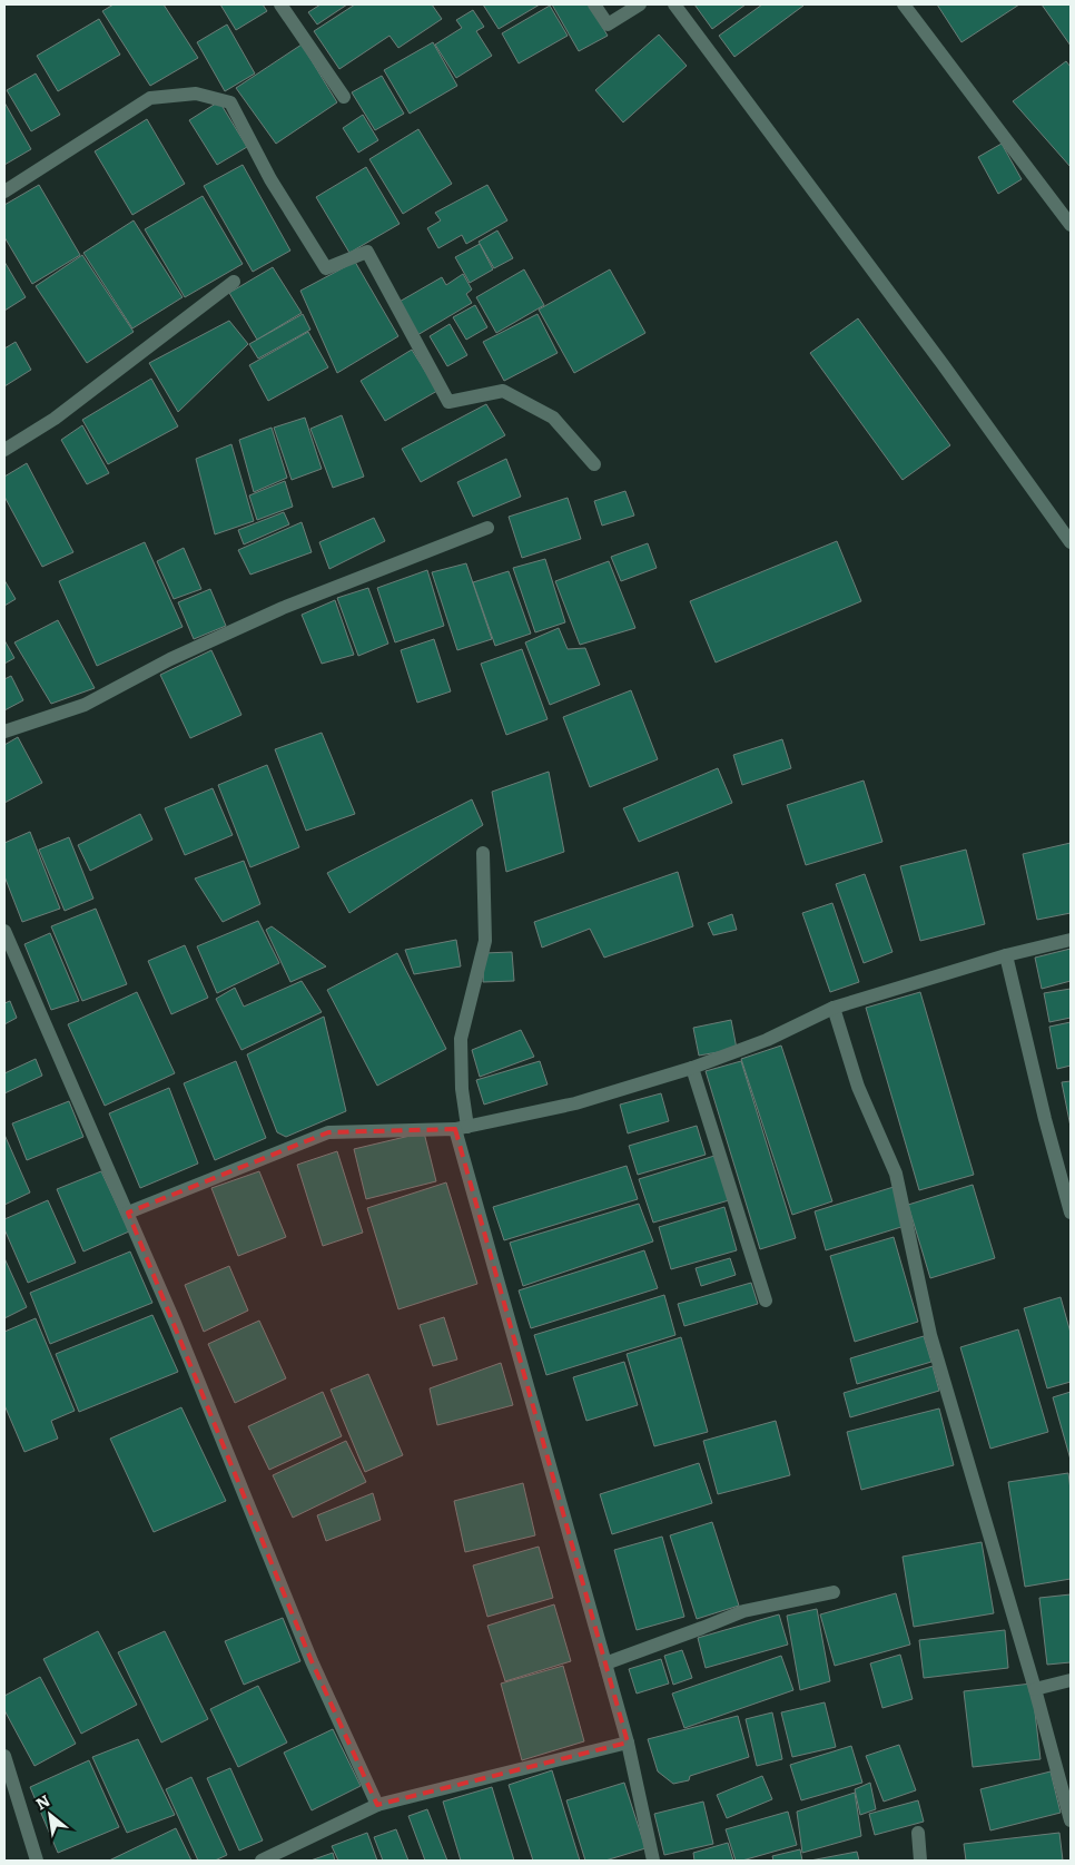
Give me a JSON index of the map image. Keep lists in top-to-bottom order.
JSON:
{
  "north": "top left"
}
